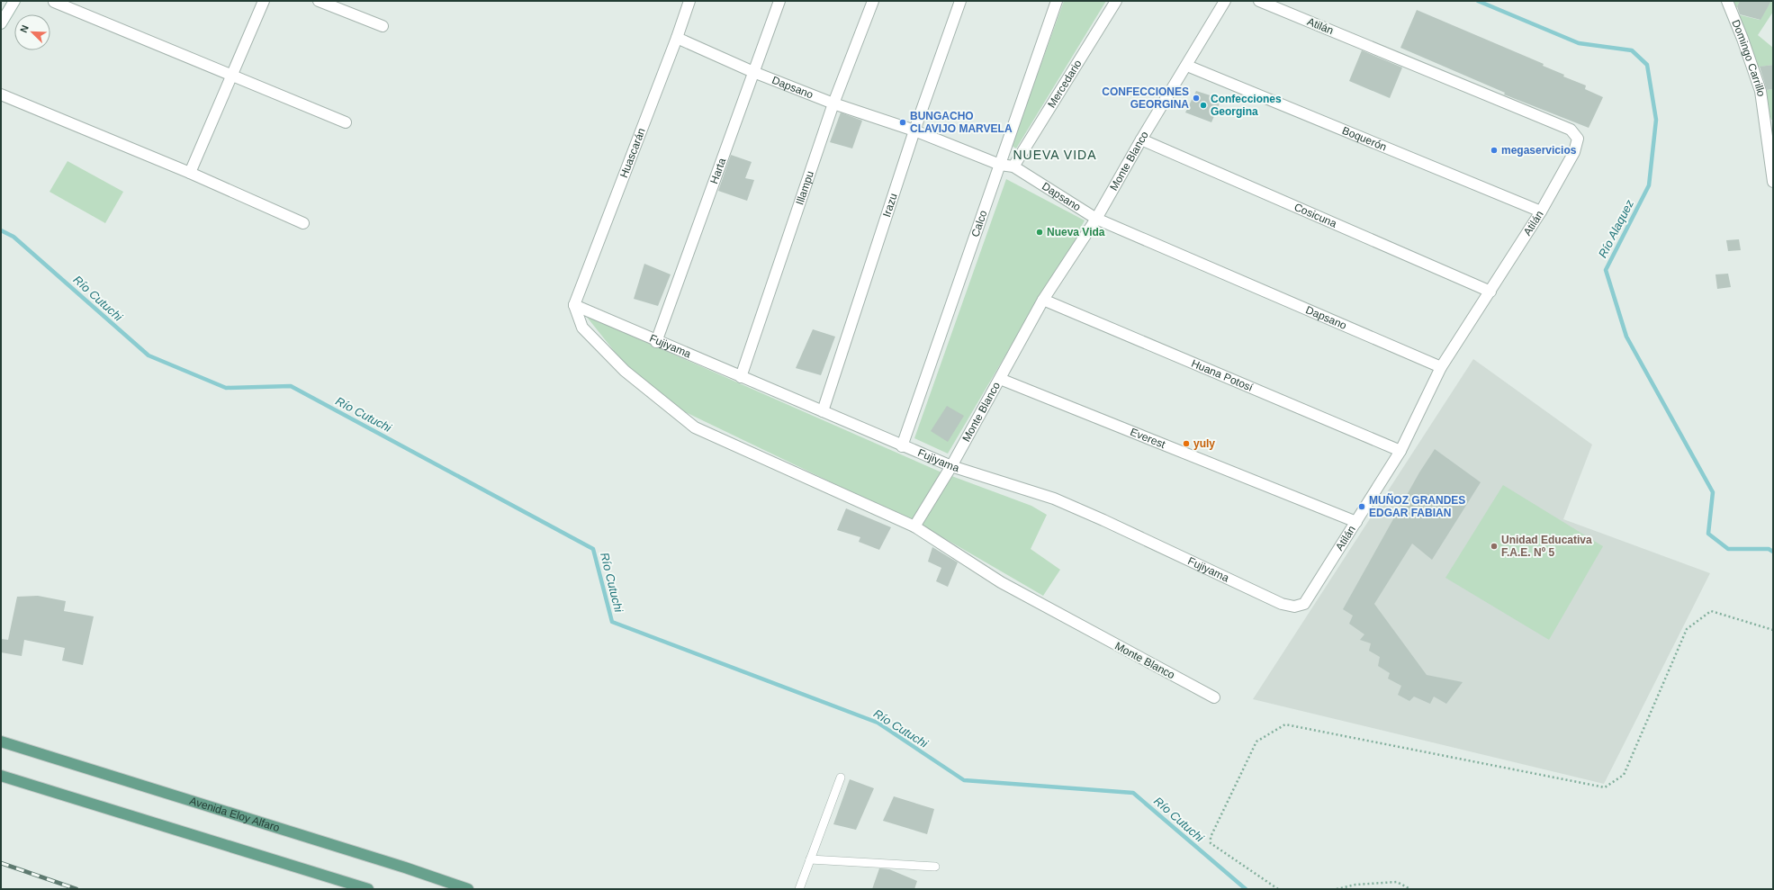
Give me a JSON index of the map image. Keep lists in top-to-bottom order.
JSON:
{
  "streets": {
    "main road": ["Avenida Eloy Alfaro"],
    "street": [
      "Atilán",
      "Domingo Carrillo",
      "Mercedario",
      "Dapsano",
      "Boquerón",
      "Huascarán",
      "Monte Blanco",
      "Harta",
      "Illampu",
      "Irazu",
      "Cosicuna",
      "Calco",
      "Fujiyama",
      "Huana Potosí",
      "Everest"
    ]
  },
  "crossings": [
    ["Atilán", "Dapsano"],
    ["Atilán", "Boquerón"],
    ["Atilán", "Cosicuna"],
    ["Atilán", "Fujiyama"],
    ["Atilán", "Huana Potosí"],
    ["Atilán", "Everest"],
    ["Mercedario", "Dapsano"],
    ["Dapsano", "Huascarán"],
    ["Dapsano", "Monte Blanco"],
    ["Dapsano", "Harta"],
    ["Dapsano", "Illampu"],
    ["Dapsano", "Irazu"],
    ["Dapsano", "Calco"],
    ["Boquerón", "Monte Blanco"],
    ["Huascarán", "Fujiyama"],
    ["Monte Blanco", "Cosicuna"],
    ["Monte Blanco", "Fujiyama"],
    ["Monte Blanco", "Huana Potosí"],
    ["Monte Blanco", "Everest"],
    ["Harta", "Fujiyama"],
    ["Illampu", "Fujiyama"],
    ["Irazu", "Fujiyama"],
    ["Calco", "Fujiyama"]
  ],
  "districts": ["NUEVA VIDA"],
  "water": ["Río Alaquez", "Río Cutuchi"],
  "places": [
    "CONFECCIONES GEORGINA",
    "Confecciones Georgina",
    "BUNGACHO CLAVIJO MARVELA",
    "megaservicios",
    "Nueva Vida",
    "yuly",
    "MUÑOZ GRANDES EDGAR FABIAN",
    "Unidad Educativa F.A.E. Nº 5"
  ],
  "north": "top left"
}
